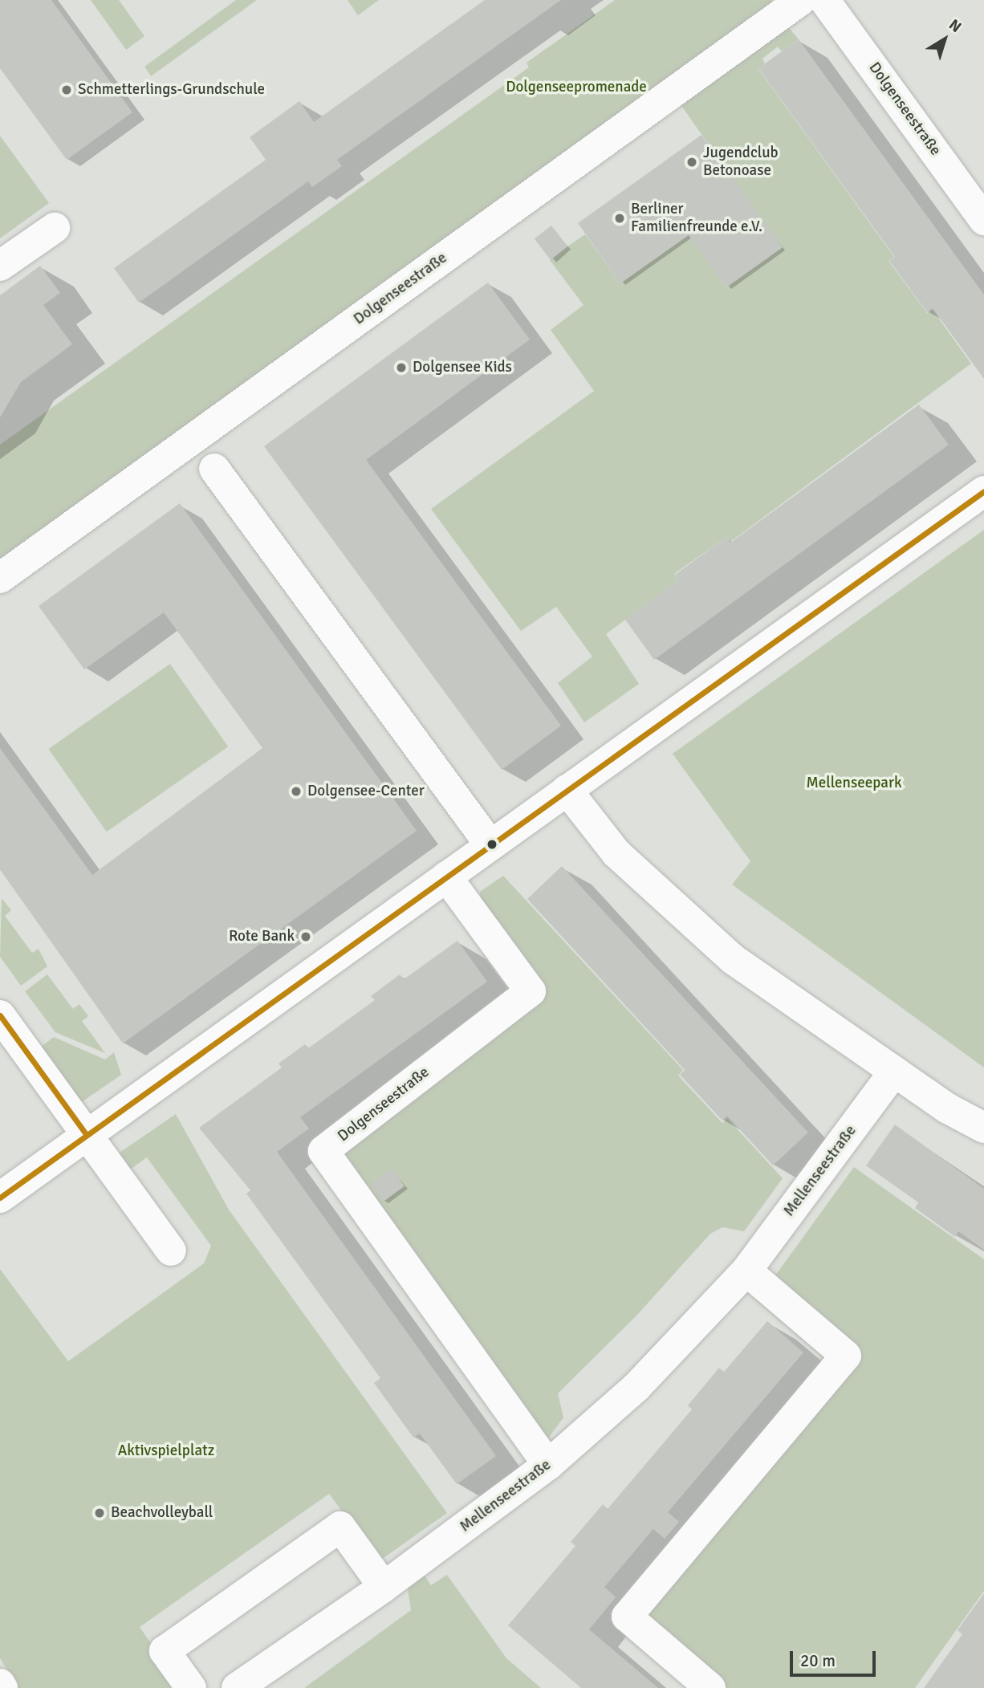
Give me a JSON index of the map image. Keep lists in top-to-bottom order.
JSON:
{
  "streets": {
    "street": ["Dolgenseestraße", "Mellenseestraße"]
  },
  "crossings": [
    ["Dolgenseestraße", "Mellenseestraße"]
  ],
  "parks": ["Dolgenseepromenade", "Mellenseepark", "Aktivspielplatz"],
  "places": [
    "Schmetterlings-Grundschule",
    "Jugendclub Betonoase",
    "Berliner Familienfreunde e.V.",
    "Dolgensee Kids",
    "Dolgensee-Center",
    "Rote Bank",
    "Beachvolleyball"
  ],
  "scale_bar": "20 m",
  "north": "top right"
}
